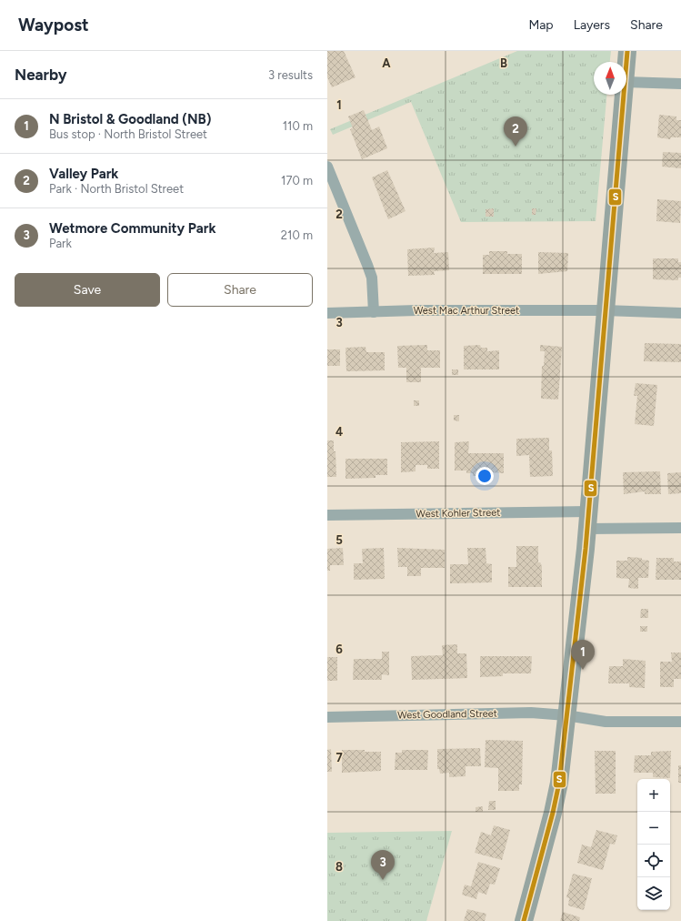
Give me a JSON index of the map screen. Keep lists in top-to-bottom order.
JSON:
{
  "streets": {
    "street": ["West Mac Arthur Street", "West Kohler Street", "West Goodland Street"]
  },
  "lines": ["transit line S"],
  "north": "top",
  "page": {
    "header": "Waypost",
    "nav": ["Map", "Layers", "Share"],
    "heading": ["Nearby", "3 results"],
    "list": [
      {
        "mark": "1",
        "name": "N Bristol & Goodland (NB)",
        "note": "Bus stop · North Bristol Street",
        "value": "110 m"
      },
      {
        "mark": "2",
        "name": "Valley Park",
        "note": "Park · North Bristol Street",
        "value": "170 m"
      },
      {
        "mark": "3",
        "name": "Wetmore Community Park",
        "note": "Park",
        "value": "210 m"
      }
    ],
    "pins": ["2", "1", "3"],
    "buttons": ["Save", "Share"],
    "map_buttons": ["+", "−"]
  },
  "grid": {
    "columns": ["A", "B"],
    "rows": [
      "1",
      "2",
      "3",
      "4",
      "5",
      "6",
      "7",
      "8"
    ]
  }
}
